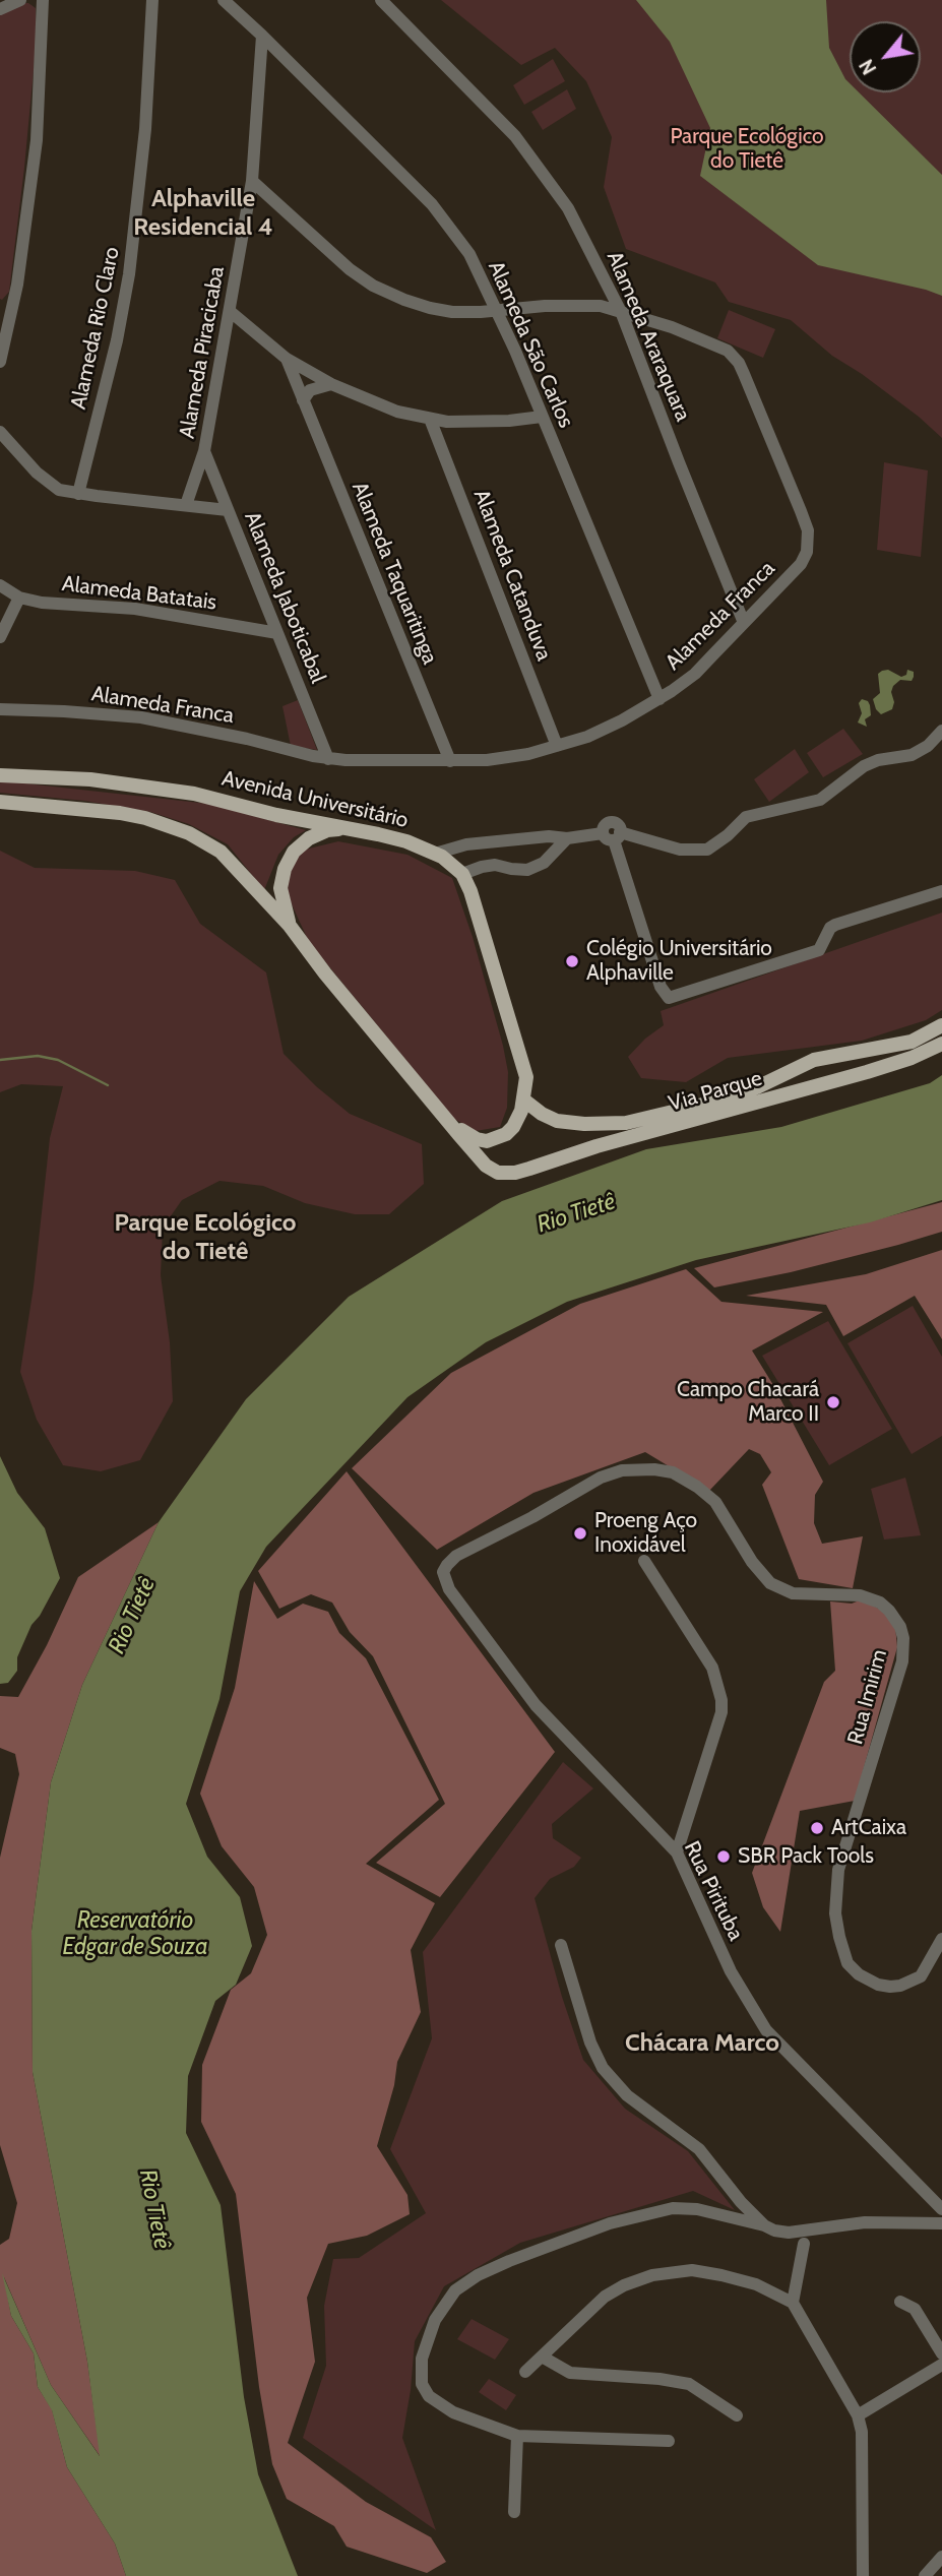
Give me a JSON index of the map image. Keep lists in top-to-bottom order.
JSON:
{
  "streets": {
    "main road": ["Avenida Universitário", "Via Parque"],
    "street": [
      "Alameda Rio Claro",
      "Alameda Araraquara",
      "Alameda São Carlos",
      "Alameda Piracicaba",
      "Alameda Taquaritinga",
      "Alameda Catanduva",
      "Alameda Batatais",
      "Alameda Jaboticabal",
      "Alameda Franca",
      "Rua Imirim",
      "Rua Pirituba"
    ]
  },
  "crossings": [
    ["Alameda Araraquara", "Alameda Franca"],
    ["Alameda São Carlos", "Alameda Piracicaba"],
    ["Alameda São Carlos", "Alameda Franca"],
    ["Alameda Piracicaba", "Alameda Jaboticabal"],
    ["Alameda Piracicaba", "Alameda Franca"],
    ["Alameda Taquaritinga", "Alameda Franca"],
    ["Alameda Catanduva", "Alameda Franca"],
    ["Alameda Batatais", "Alameda Jaboticabal"],
    ["Alameda Jaboticabal", "Alameda Franca"],
    ["Rua Imirim", "Rua Pirituba"]
  ],
  "districts": ["Alphaville Residencial 4", "Parque Ecológico do Tietê", "Chácara Marco"],
  "water": ["Rio Tietê", "Reservatório Edgar de Souza"],
  "parks": ["Parque Ecológico do Tietê"],
  "places": [
    "Colégio Universitário Alphaville",
    "Campo Chacará Marco II",
    "Proeng Aço Inoxidável",
    "ArtCaixa",
    "SBR Pack Tools"
  ],
  "north": "bottom left"
}
